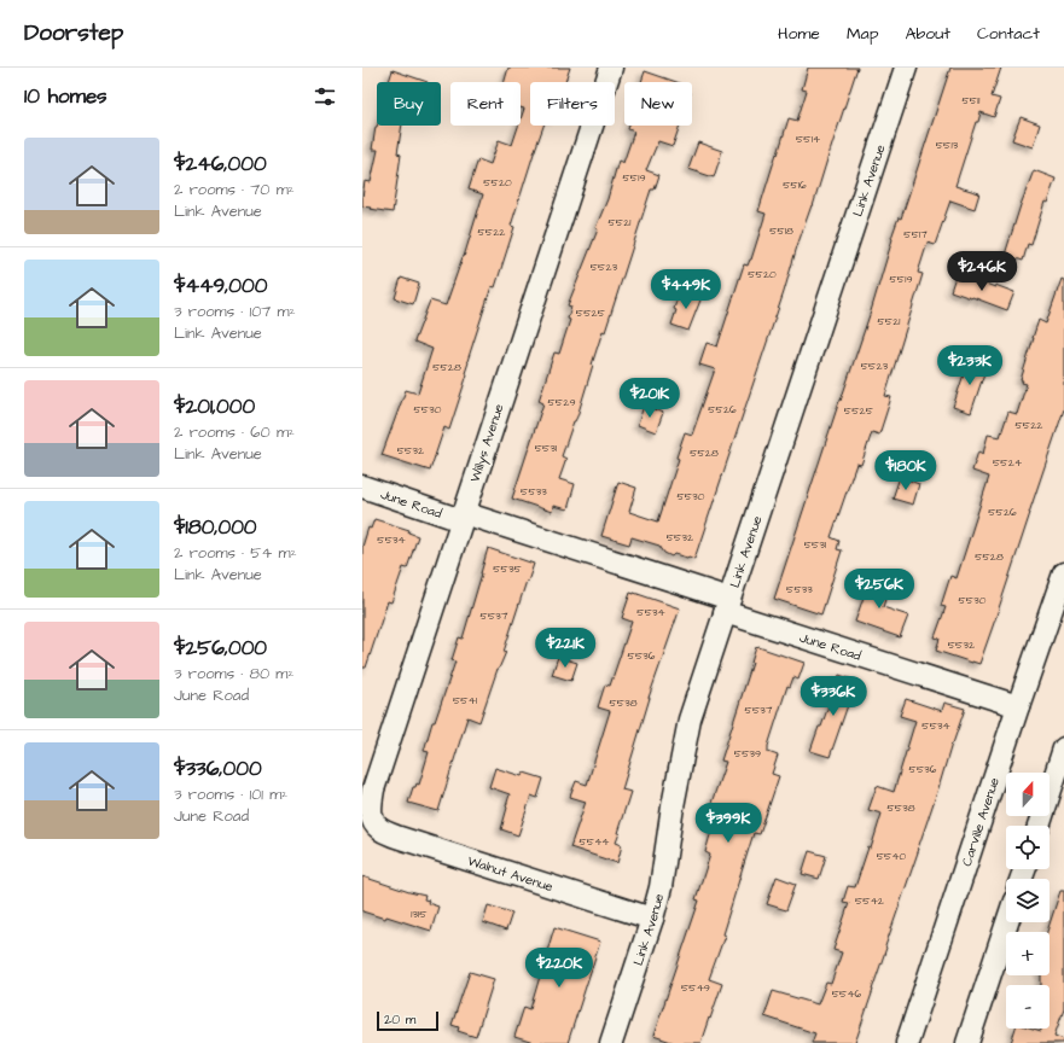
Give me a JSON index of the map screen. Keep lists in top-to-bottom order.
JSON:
{
  "streets": {
    "street": [
      "Link Avenue",
      "Willys Avenue",
      "June Road",
      "Carville Avenue",
      "Walnut Avenue"
    ]
  },
  "crossings": [
    ["Link Avenue", "June Road"],
    ["Link Avenue", "Walnut Avenue"],
    ["Willys Avenue", "June Road"],
    ["Willys Avenue", "Walnut Avenue"],
    ["June Road", "Carville Avenue"]
  ],
  "house_numbers": [
    "5511",
    "5514",
    "5513",
    "5519",
    "5520",
    "5516",
    "5521",
    "5518",
    "5522",
    "5517",
    "5523",
    "5520",
    "5519",
    "5525",
    "5521",
    "5523",
    "5528",
    "5529",
    "5530",
    "5526",
    "5525",
    "5522",
    "5531",
    "5532",
    "5528",
    "5524",
    "5533",
    "5530",
    "5526",
    "5532",
    "5534",
    "5531",
    "5528",
    "5535",
    "5533",
    "5530",
    "5534",
    "5537",
    "5532",
    "5536",
    "5541",
    "5538",
    "5537",
    "5534",
    "5539",
    "5536",
    "5538",
    "5544",
    "5540",
    "5542",
    "1315",
    "5549",
    "5546"
  ],
  "scale_bar": "20 m",
  "north": "top",
  "page": {
    "header": "Doorstep",
    "nav": [
      "Home",
      "Map",
      "About",
      "Contact"
    ],
    "heading": "10 homes",
    "chip": [
      "Buy",
      "Rent",
      "Filters",
      "New"
    ],
    "list": [
      {
        "name": "$246,000",
        "note": "2 rooms · 70 m² · Link Avenue"
      },
      {
        "name": "$449,000",
        "note": "3 rooms · 107 m² · Link Avenue"
      },
      {
        "name": "$201,000",
        "note": "2 rooms · 60 m² · Link Avenue"
      },
      {
        "name": "$180,000",
        "note": "2 rooms · 54 m² · Link Avenue"
      },
      {
        "name": "$256,000",
        "note": "3 rooms · 80 m² · June Road"
      },
      {
        "name": "$336,000",
        "note": "3 rooms · 101 m² · June Road"
      }
    ],
    "price": [
      "$246K",
      "$449K",
      "$233K",
      "$201K",
      "$180K",
      "$256K",
      "$221K",
      "$336K",
      "$399K",
      "$220K"
    ],
    "map_buttons": ["+", "−"],
    "scale": "20 m"
  }
}
